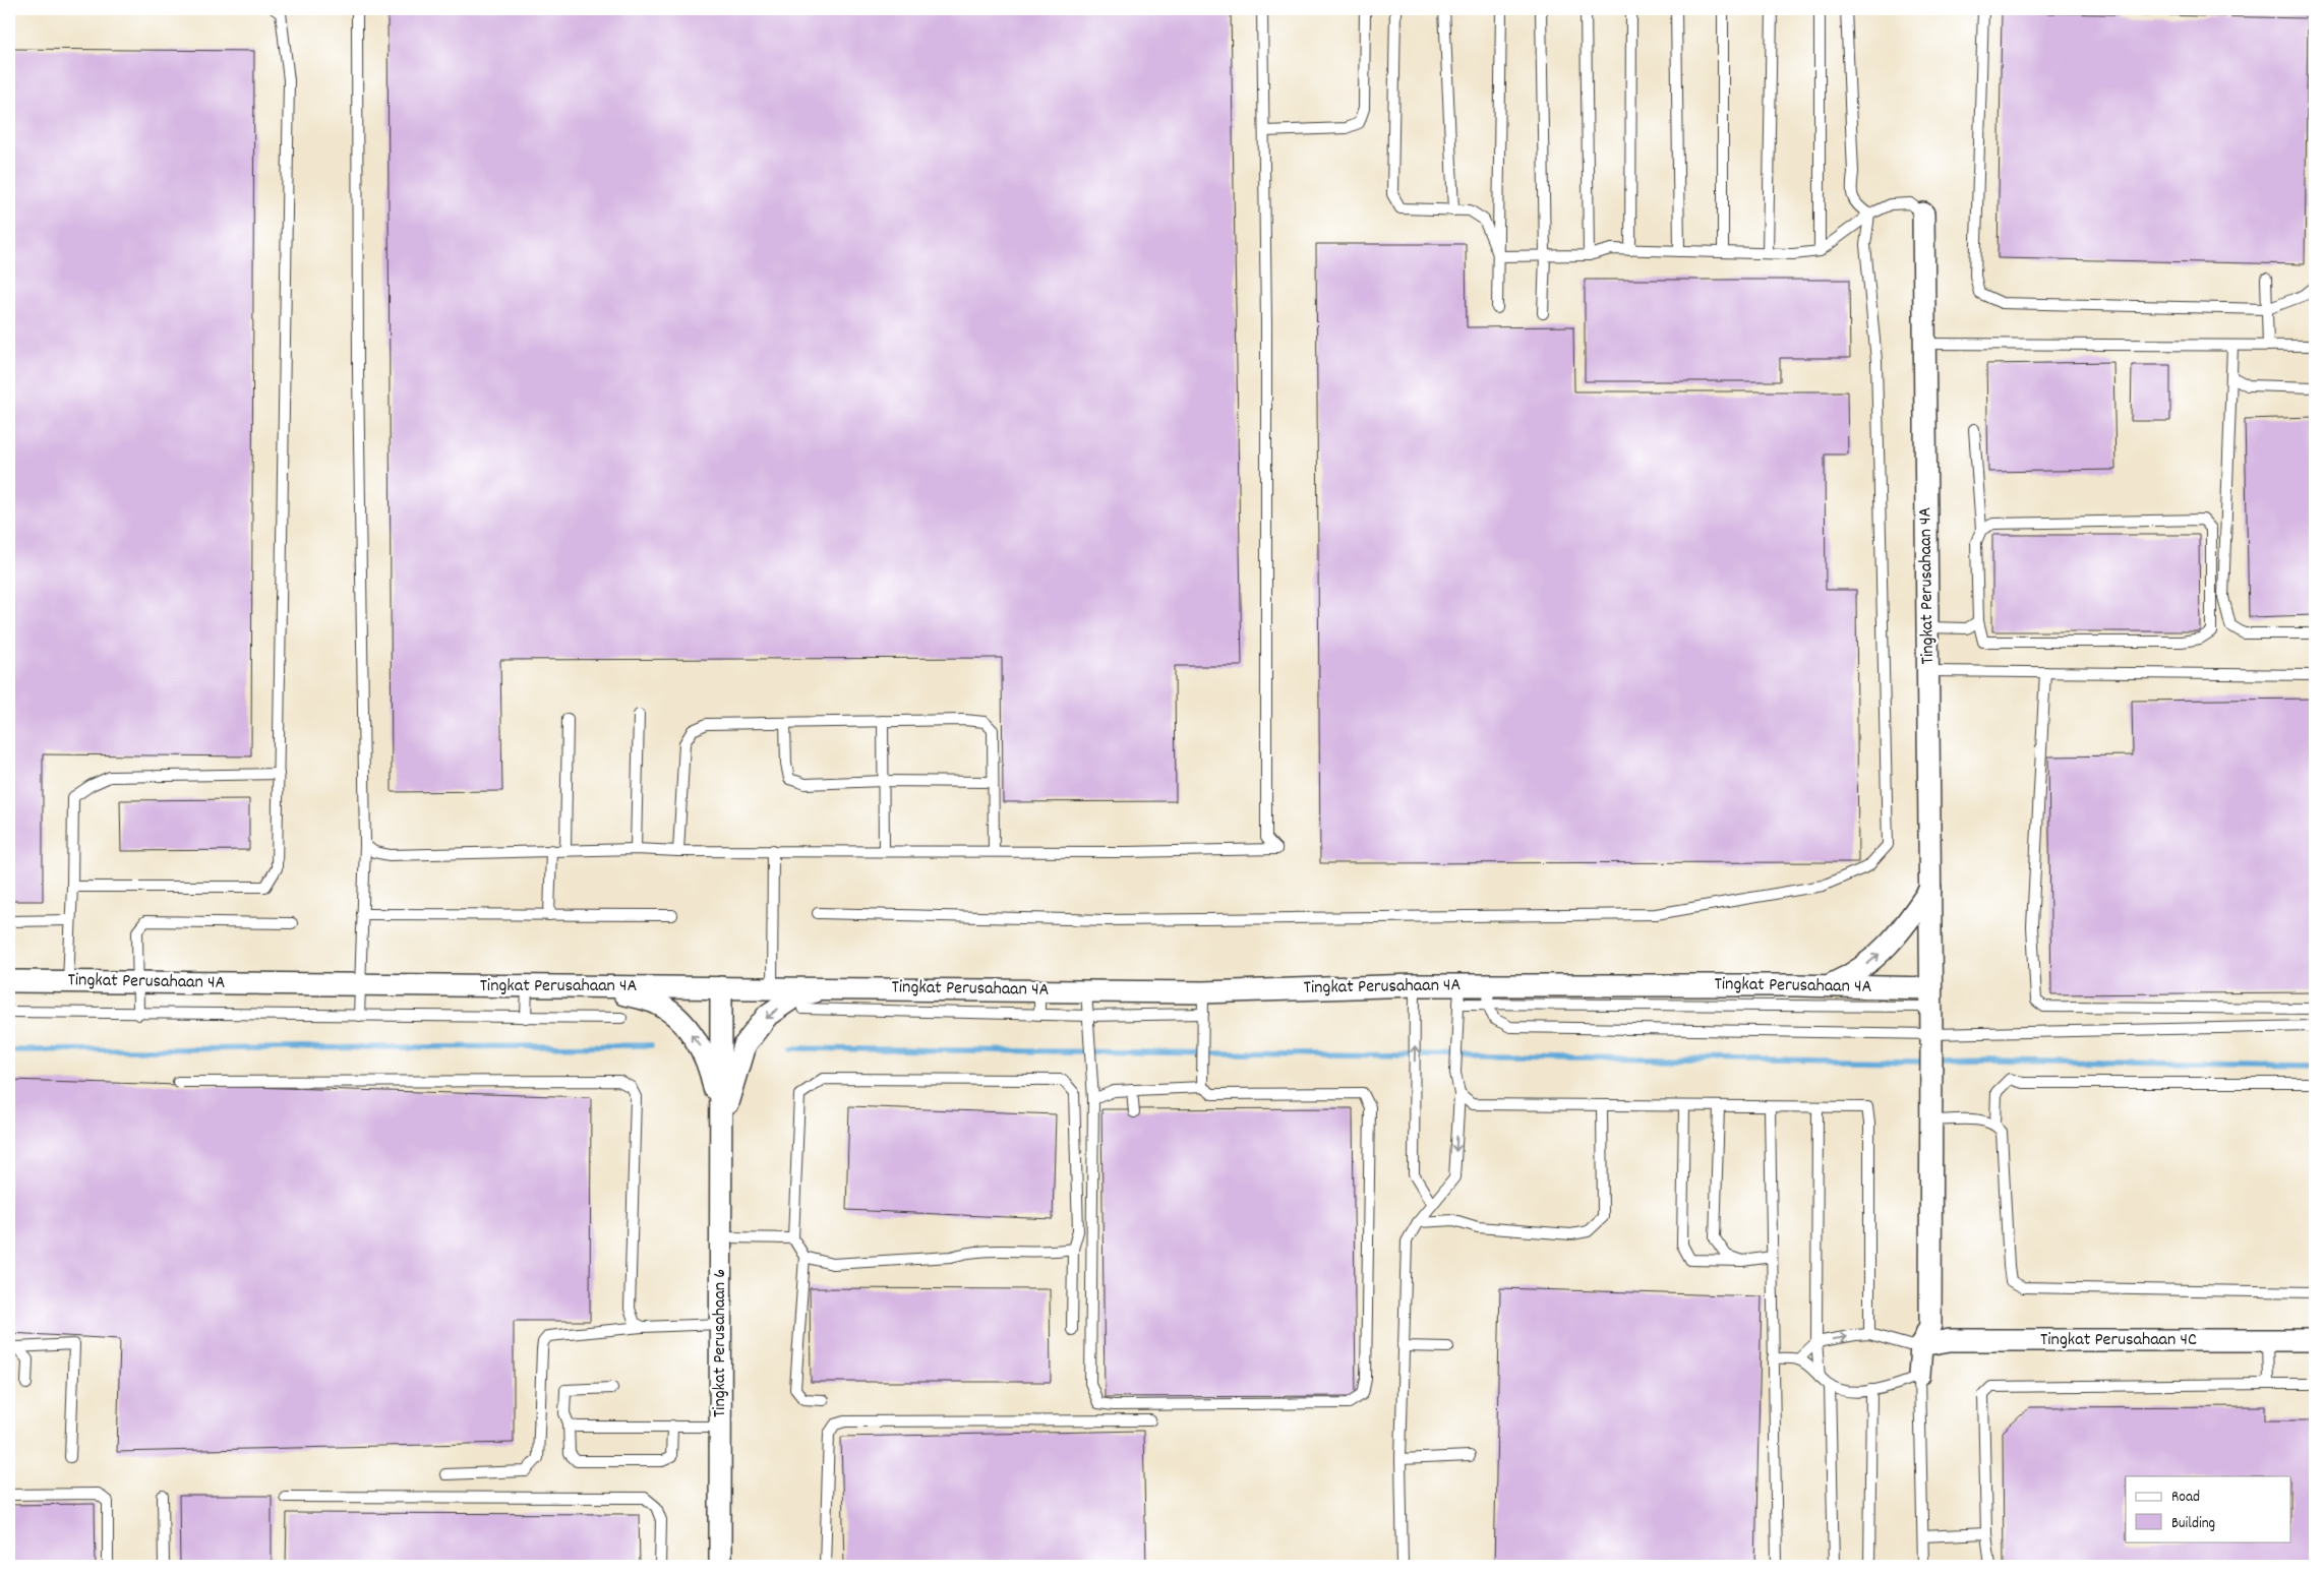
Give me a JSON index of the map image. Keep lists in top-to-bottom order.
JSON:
{
  "streets": {
    "street": ["Tingkat Perusahaan 4A", "Tingkat Perusahaan 4C", "Tingkat Perusahaan 6"]
  },
  "crossings": [
    ["Tingkat Perusahaan 4A", "Tingkat Perusahaan 4C"],
    ["Tingkat Perusahaan 4A", "Tingkat Perusahaan 6"]
  ],
  "legend": ["Road", "Building"]
}
